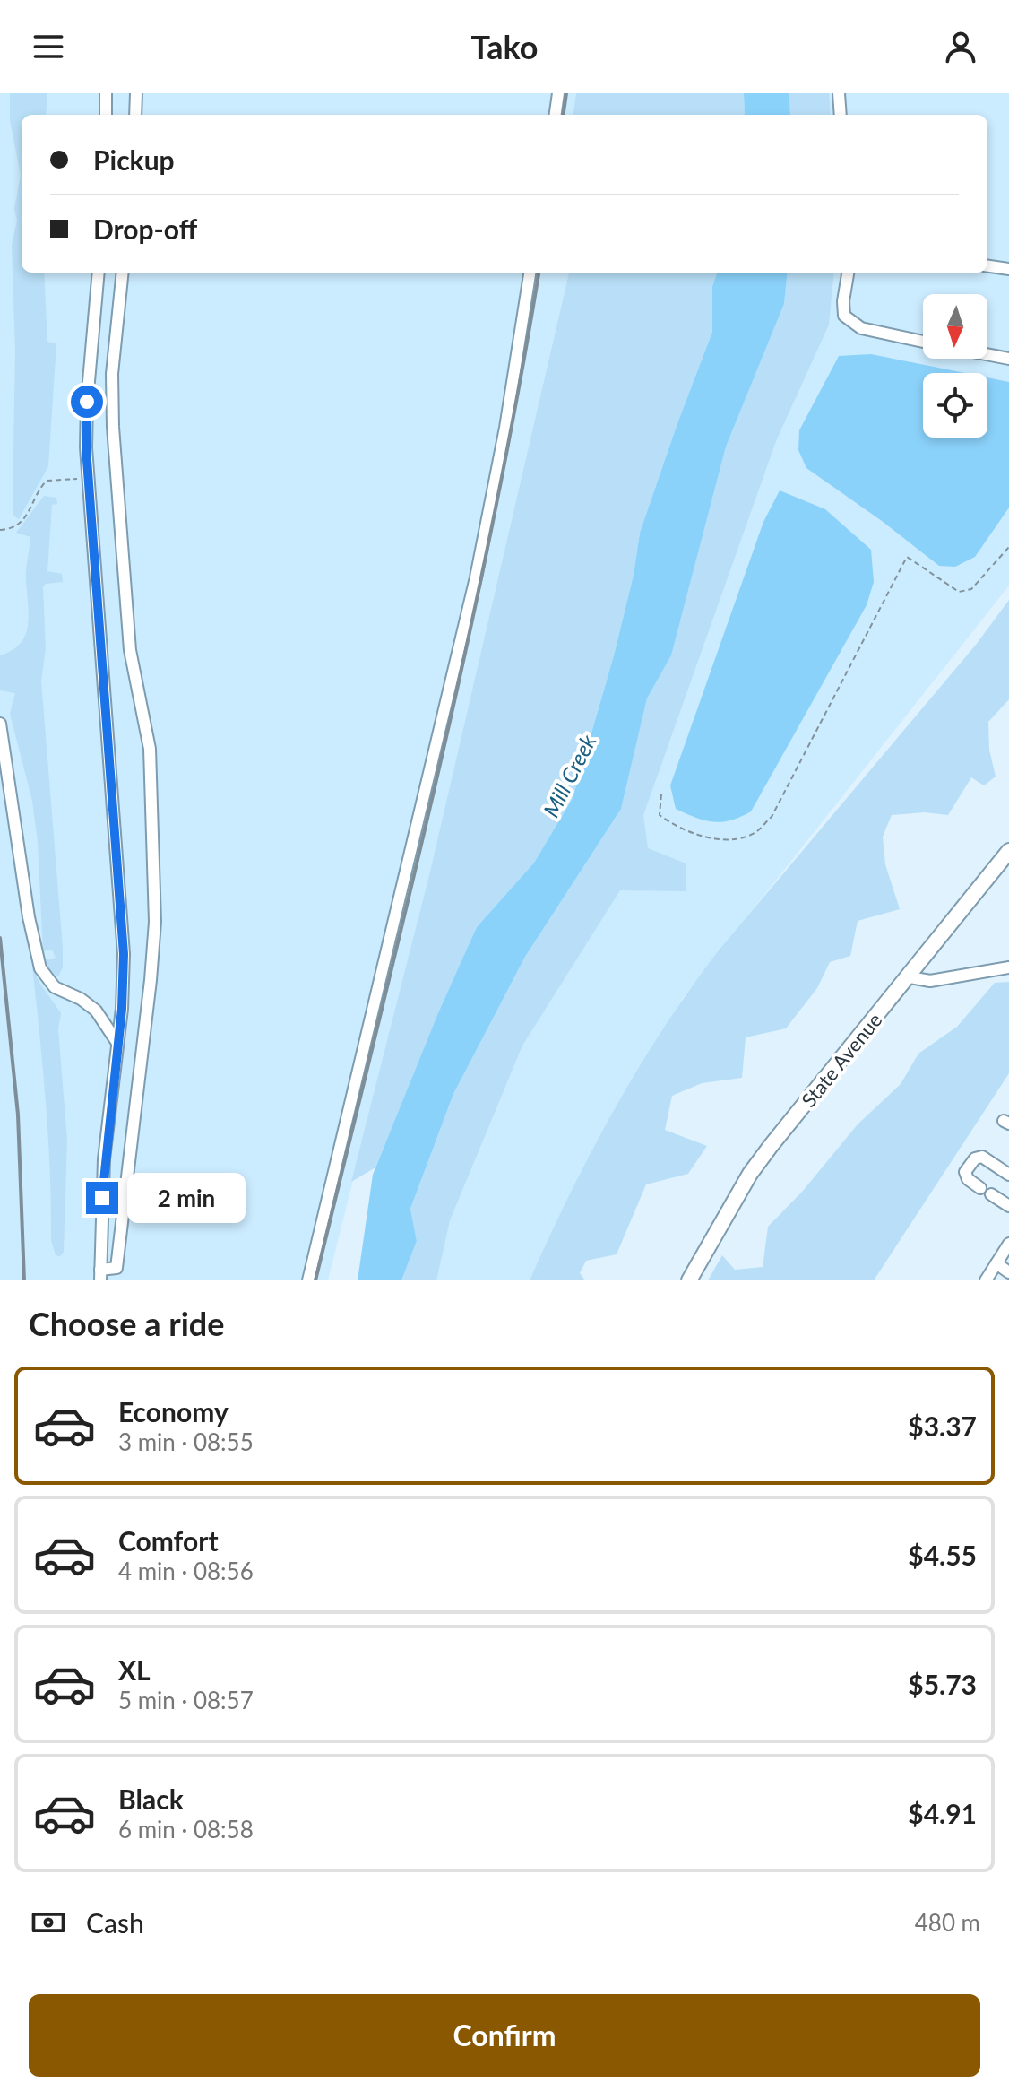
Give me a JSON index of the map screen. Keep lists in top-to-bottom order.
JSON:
{
  "streets": {
    "main road": ["State Avenue"]
  },
  "water": ["Mill Creek"],
  "north": "bottom",
  "page": {
    "header": "Tako",
    "banner": ["Pickup", "Drop-off"],
    "bubble": "2 min",
    "heading": "Choose a ride",
    "list": [
      {
        "name": "Economy",
        "note": "3 min · 08:55",
        "value": "$3.37"
      },
      {
        "name": "Comfort",
        "note": "4 min · 08:56",
        "value": "$4.55"
      },
      {
        "name": "XL",
        "note": "5 min · 08:57",
        "value": "$5.73"
      },
      {
        "name": "Black",
        "note": "6 min · 08:58",
        "value": "$4.91"
      }
    ],
    "pay": ["Cash", "480 m"],
    "buttons": "Confirm"
  }
}
